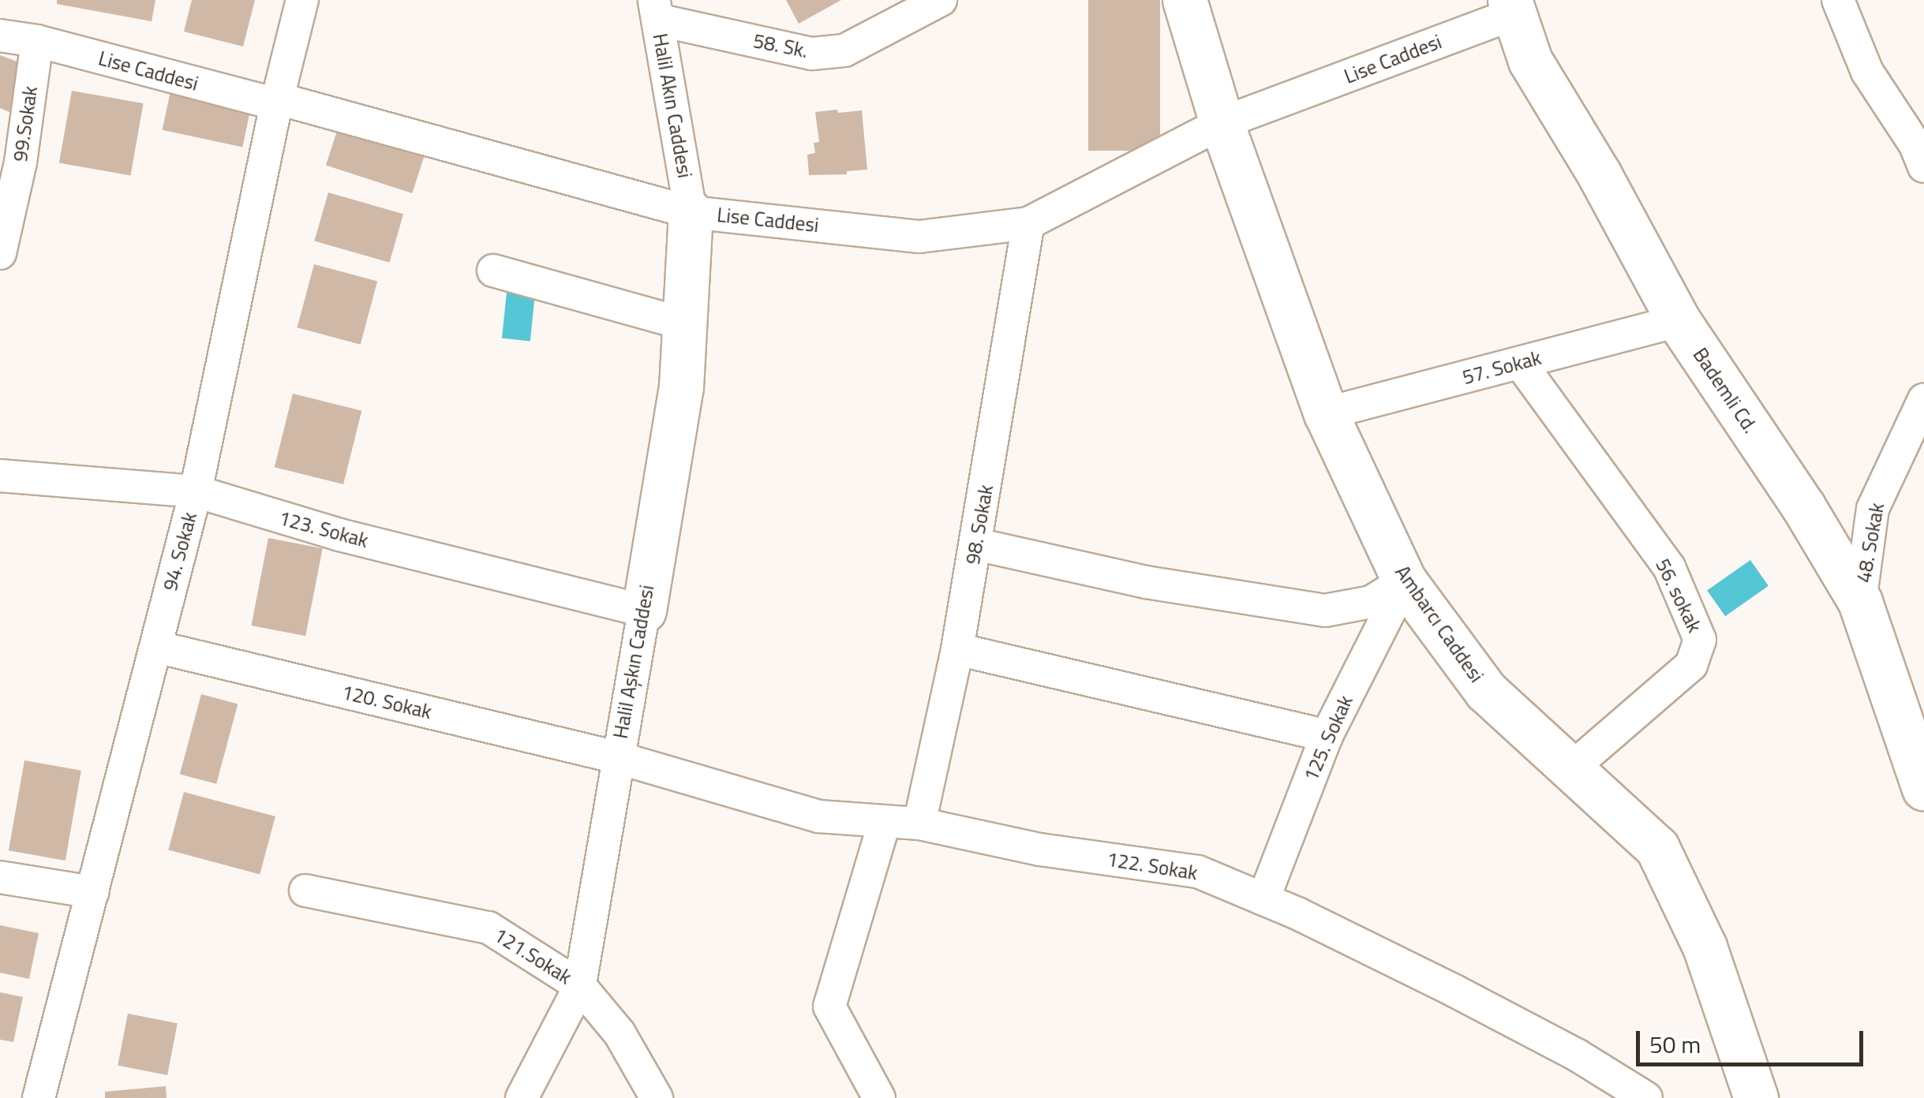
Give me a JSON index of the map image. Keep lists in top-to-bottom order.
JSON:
{
  "streets": {
    "street": [
      "58. Sk.",
      "Lise Caddesi",
      "Halil Akın Caddesi",
      "99.Sokak",
      "57. Sokak",
      "Bademli Cd.",
      "98. Sokak",
      "123. Sokak",
      "48. Sokak",
      "94. Sokak",
      "56. sokak",
      "Ambarcı Caddesi",
      "Halil Aşkın Caddesi",
      "120. Sokak",
      "125. Sokak",
      "122. Sokak",
      "121.Sokak"
    ]
  },
  "crossings": [
    ["58. Sk.", "Halil Akın Caddesi"],
    ["Lise Caddesi", "Halil Akın Caddesi"],
    ["Lise Caddesi", "99.Sokak"],
    ["Lise Caddesi", "Bademli Cd."],
    ["Lise Caddesi", "98. Sokak"],
    ["Lise Caddesi", "94. Sokak"],
    ["Lise Caddesi", "Ambarcı Caddesi"],
    ["Lise Caddesi", "Halil Aşkın Caddesi"],
    ["Halil Akın Caddesi", "Halil Aşkın Caddesi"],
    ["57. Sokak", "Bademli Cd."],
    ["57. Sokak", "56. sokak"],
    ["57. Sokak", "Ambarcı Caddesi"],
    ["Bademli Cd.", "48. Sokak"],
    ["98. Sokak", "122. Sokak"],
    ["123. Sokak", "94. Sokak"],
    ["123. Sokak", "Halil Aşkın Caddesi"],
    ["94. Sokak", "120. Sokak"],
    ["56. sokak", "Ambarcı Caddesi"],
    ["Ambarcı Caddesi", "125. Sokak"],
    ["Halil Aşkın Caddesi", "120. Sokak"],
    ["Halil Aşkın Caddesi", "122. Sokak"],
    ["Halil Aşkın Caddesi", "121.Sokak"],
    ["120. Sokak", "122. Sokak"],
    ["125. Sokak", "122. Sokak"]
  ],
  "scale_bar": "50 m"
}
